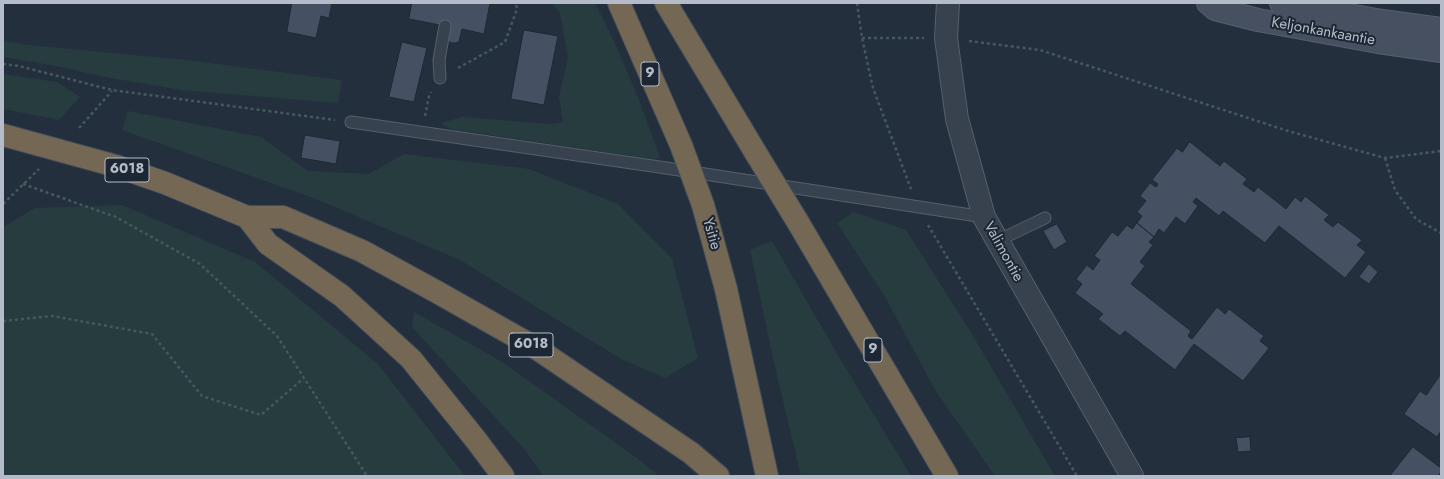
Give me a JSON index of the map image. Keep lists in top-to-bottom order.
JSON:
{
  "streets": {
    "highway": ["9", "6018", "Ysitie"],
    "main road": ["Keljonkankaantie"],
    "street": ["Valimontie"]
  }
}
